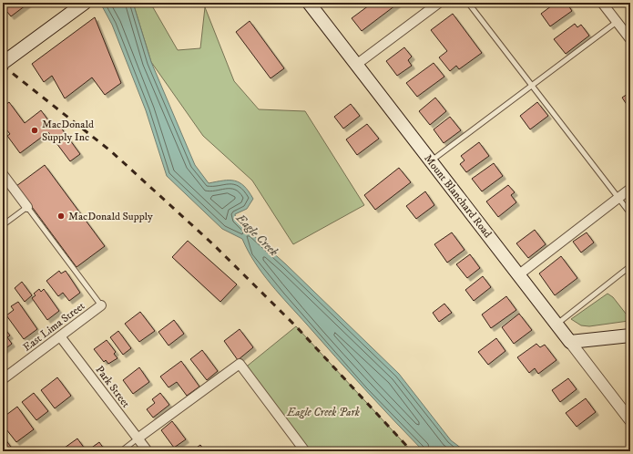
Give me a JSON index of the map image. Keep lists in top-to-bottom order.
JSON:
{
  "streets": {
    "main road": ["Mount Blanchard Road"],
    "street": ["East Lima Street", "Park Street"]
  },
  "crossings": [
    ["East Lima Street", "Park Street"]
  ],
  "water": ["Eagle Creek"],
  "parks": ["Eagle Creek Park"],
  "places": ["MacDonald Supply Inc", "MacDonald Supply"]
}
